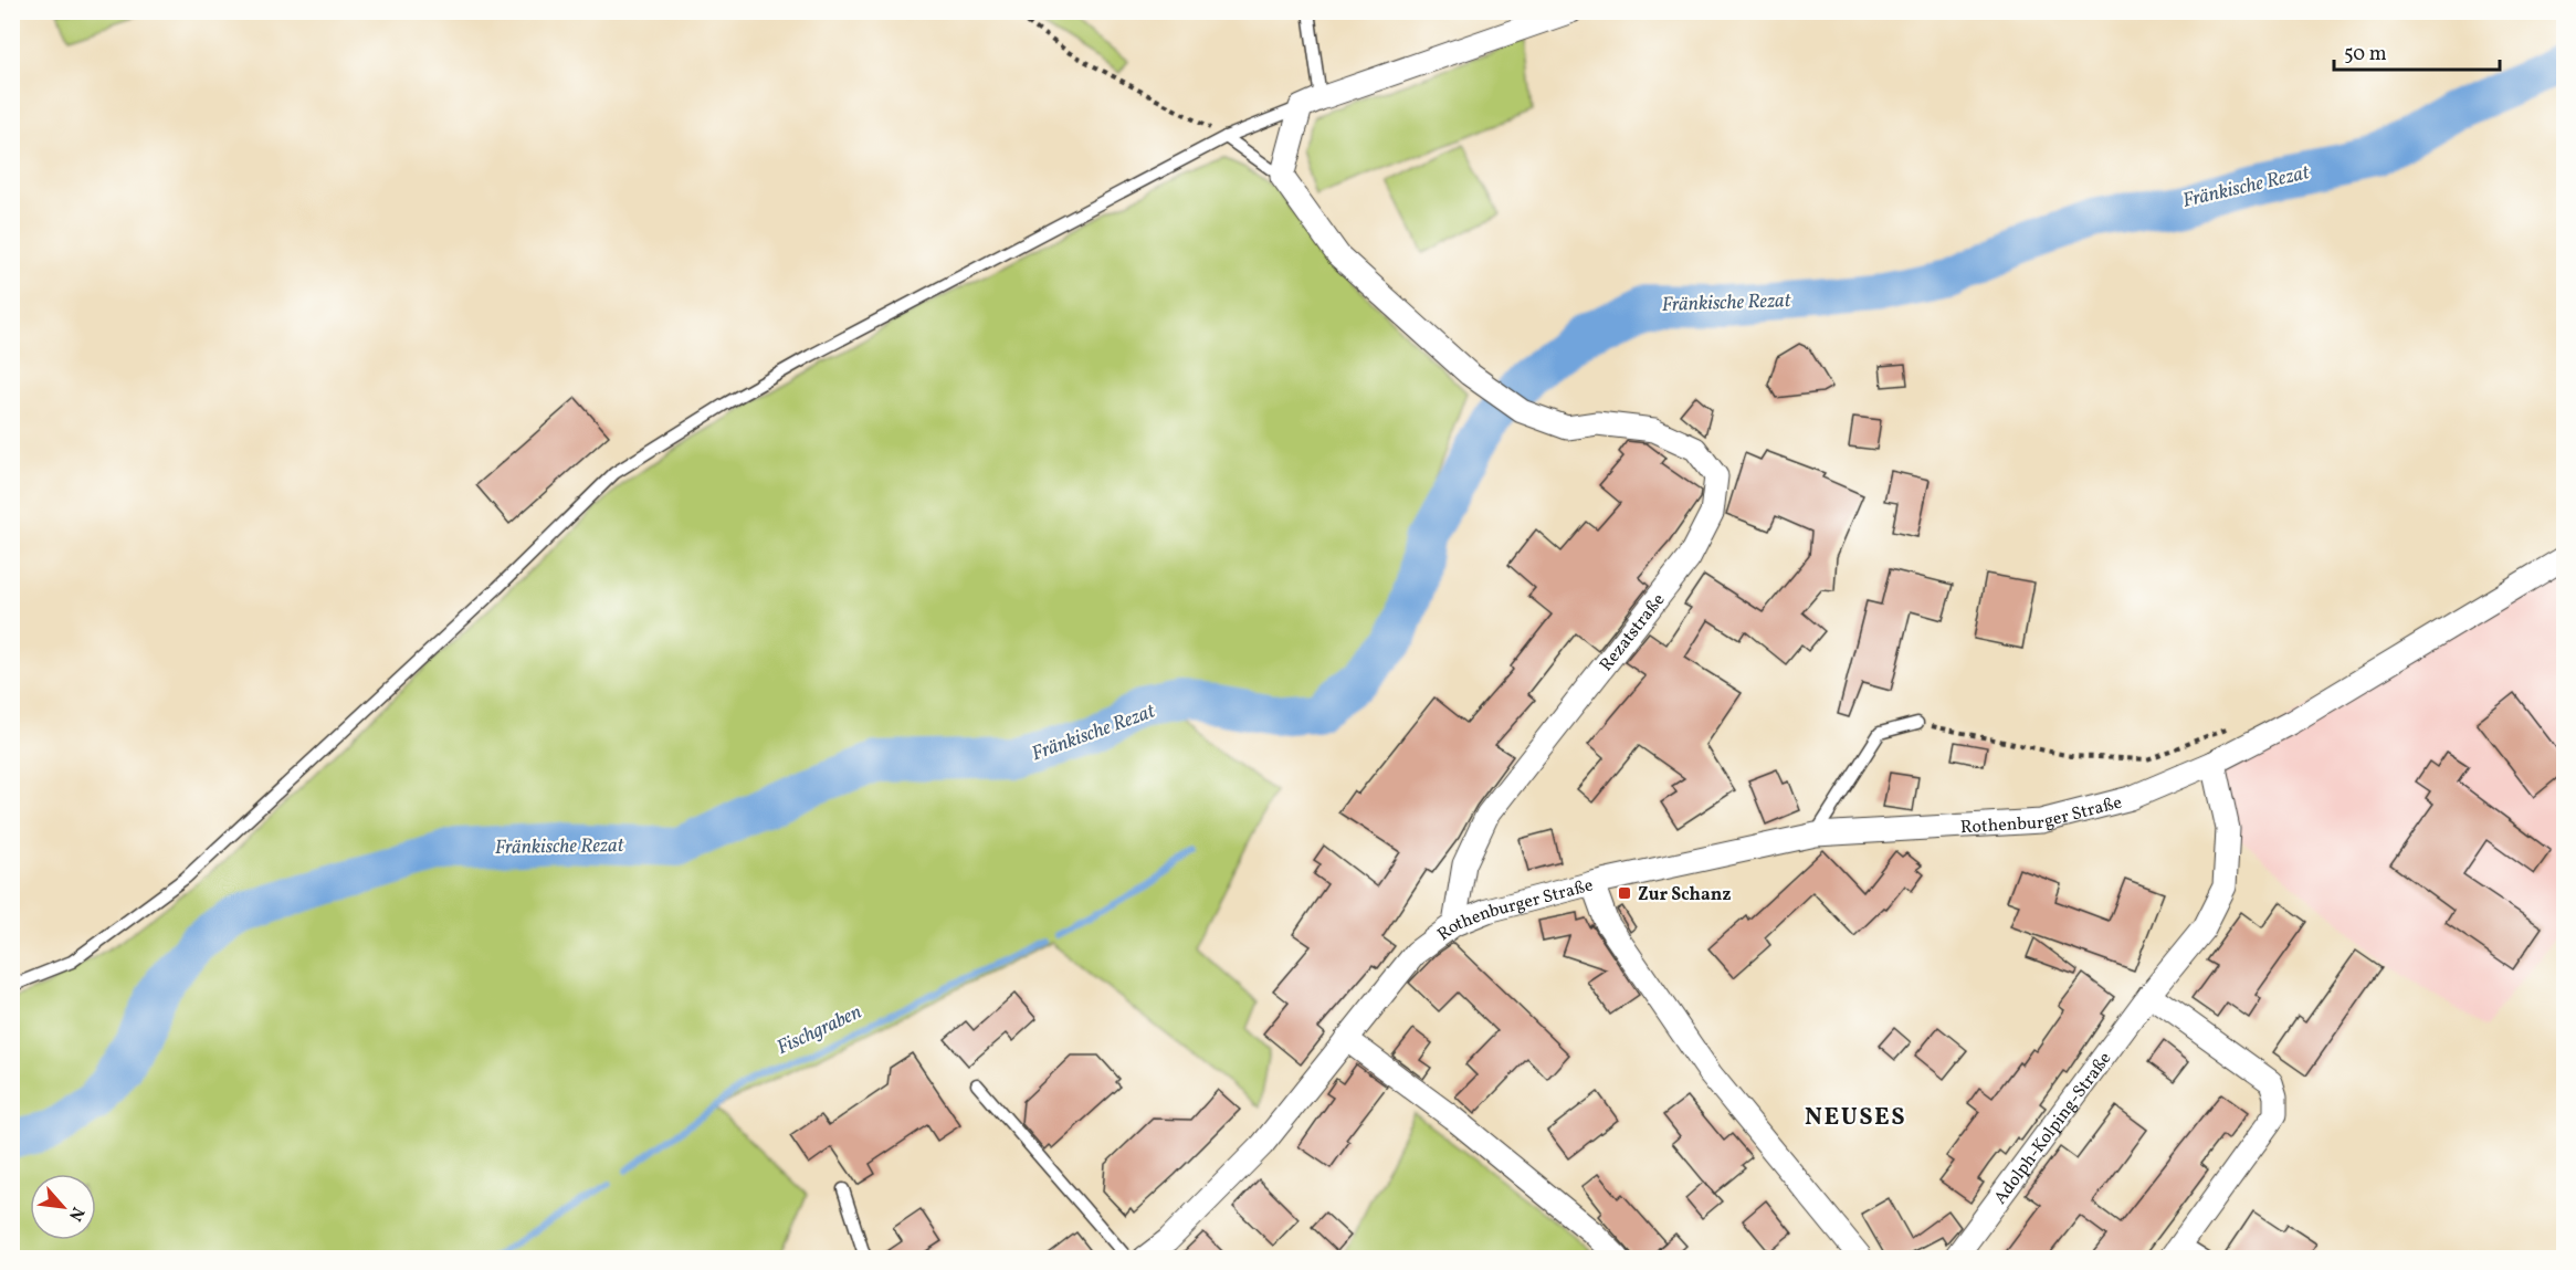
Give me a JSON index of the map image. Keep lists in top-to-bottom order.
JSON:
{
  "streets": {
    "street": ["Rezatstraße", "Rothenburger Straße", "Adolph-Kolping-Straße"]
  },
  "crossings": [
    ["Rezatstraße", "Rothenburger Straße"],
    ["Rothenburger Straße", "Adolph-Kolping-Straße"]
  ],
  "districts": ["NEUSES"],
  "water": ["Fränkische Rezat", "Fischgraben"],
  "places": {
    "transit": ["Zur Schanz"]
  },
  "scale_bar": "50 m",
  "north": "bottom right"
}
